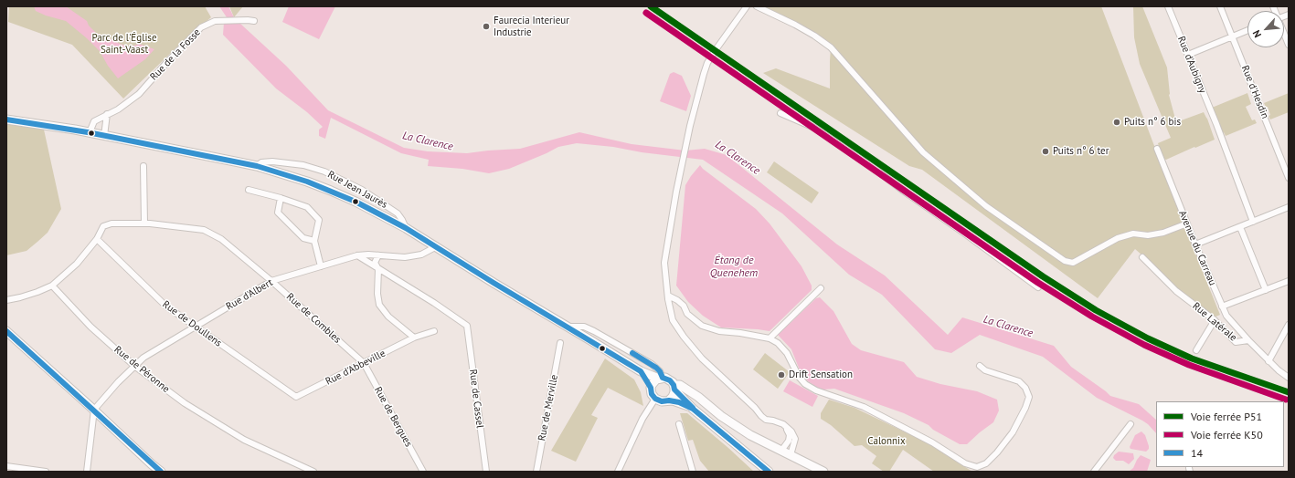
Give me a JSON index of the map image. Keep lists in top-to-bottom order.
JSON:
{
  "streets": {
    "main road": ["Rue Jean Jaurès"],
    "street": [
      "Rue de la Fosse",
      "Rue d'Aubigny",
      "Rue d'Hesdin",
      "Avenue du Carreau",
      "Rue d'Albert",
      "Rue de Combles",
      "Rue Latérale",
      "Rue de Doullens",
      "Rue d'Abbeville",
      "Rue de Péronne",
      "Rue de Cassel",
      "Rue de Merville",
      "Rue de Bergues"
    ]
  },
  "crossings": [
    ["Rue de la Fosse", "Rue Jean Jaurès"],
    ["Rue Jean Jaurès", "Rue d'Albert"],
    ["Avenue du Carreau", "Rue Latérale"],
    ["Rue d'Albert", "Rue de Combles"],
    ["Rue d'Albert", "Rue de Doullens"],
    ["Rue d'Albert", "Rue de Péronne"],
    ["Rue de Combles", "Rue de Doullens"],
    ["Rue de Combles", "Rue d'Abbeville"],
    ["Rue de Combles", "Rue de Bergues"],
    ["Rue de Doullens", "Rue d'Abbeville"],
    ["Rue d'Abbeville", "Rue de Bergues"]
  ],
  "water": ["La Clarence", "Étang de Quenehem"],
  "parks": ["Parc de l'Église Saint-Vaast", "Calonnix"],
  "places": [
    "Faurecia Interieur Industrie",
    "Puits n° 6 bis",
    "Puits n° 6 ter",
    "Drift Sensation"
  ],
  "lines": ["rail line P51", "rail line K50", "transit line 14"],
  "legend": ["Voie ferrée P51", "Voie ferrée K50", "14"],
  "north": "bottom left"
}
